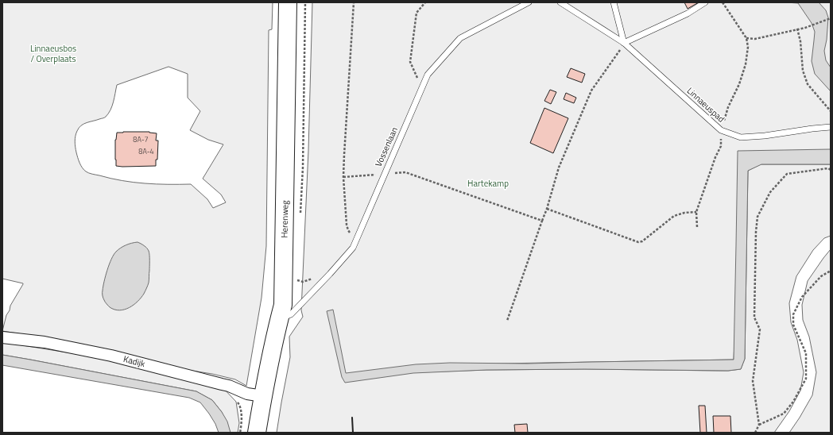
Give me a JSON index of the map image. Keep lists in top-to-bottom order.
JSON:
{
  "streets": {
    "main road": ["Herenweg"],
    "street": ["Kadijk"],
    "lane": ["Linnaeuspad", "Vossenlaan"]
  },
  "crossings": [
    ["Vossenlaan", "Herenweg"],
    ["Herenweg", "Kadijk"]
  ],
  "parks": ["Linnaeusbos / Overplaats", "Hartekamp"],
  "house_numbers": ["8A-7", "8A-4"]
}
